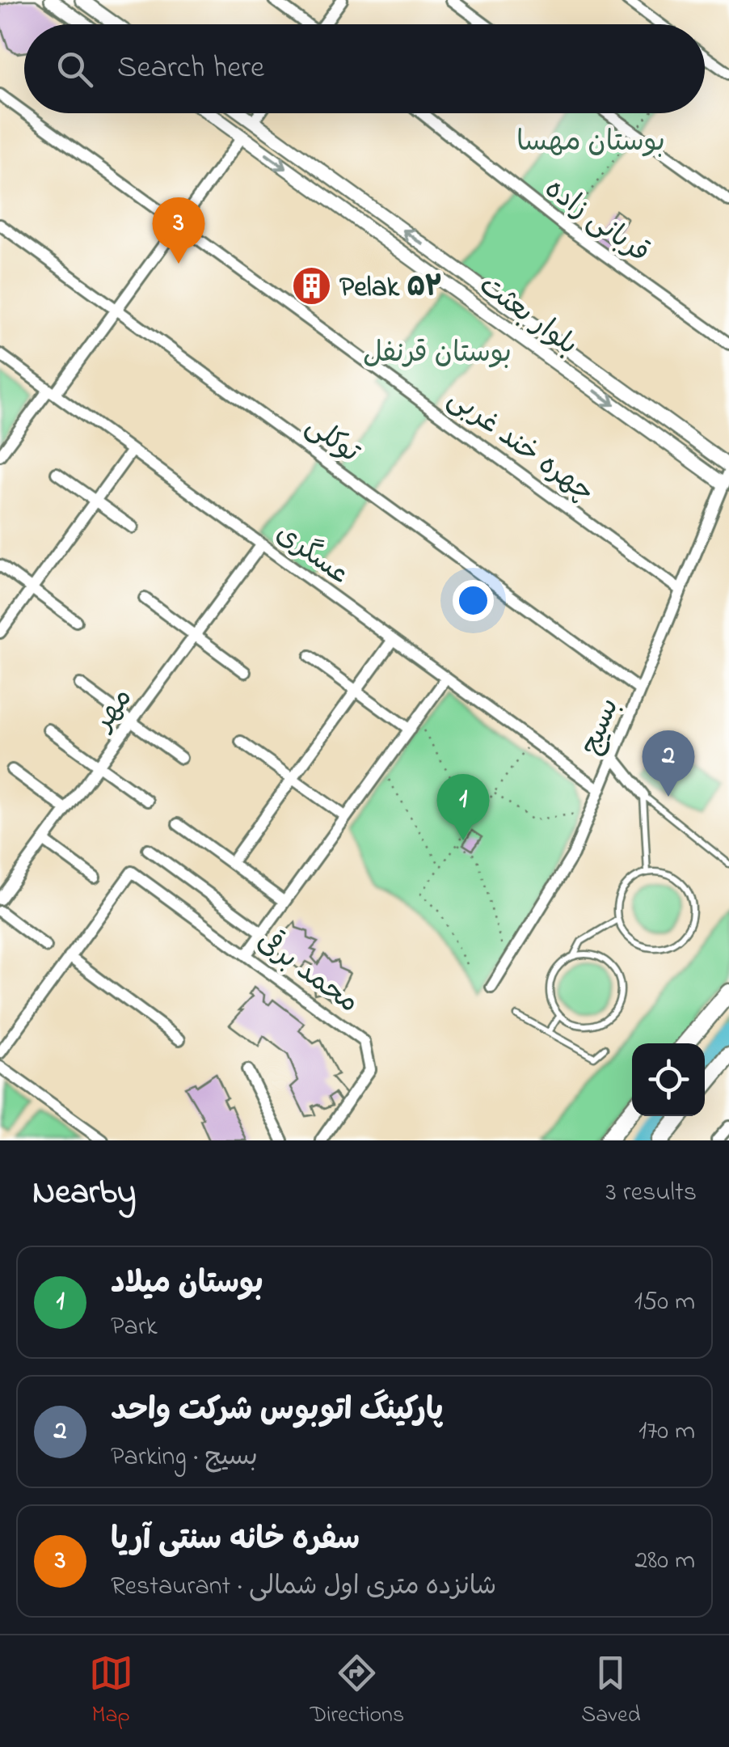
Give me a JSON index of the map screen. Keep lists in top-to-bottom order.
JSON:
{
  "streets": {
    "street": [
      "قربانی زاده",
      "بلوار بعثت",
      "توکلی",
      "چهره خند غربی",
      "عسگری",
      "مهر",
      "بسیج",
      "محمد برقی"
    ]
  },
  "crossings": [
    ["بلوار بعثت", "بسیج"],
    ["توکلی", "بسیج"],
    ["چهره خند غربی", "بسیج"],
    ["عسگری", "مهر"],
    ["عسگری", "بسیج"]
  ],
  "parks": ["بوستان مهسا", "بوستان قرنفل"],
  "places": {
    "building": ["Pelak ۵۲"]
  },
  "page": {
    "search": "Search here",
    "pins": ["3", "2", "1"],
    "heading": ["Nearby", "3 results"],
    "list": [
      {
        "mark": "1",
        "name": "بوستان میلاد",
        "note": "Park",
        "value": "150 m"
      },
      {
        "mark": "2",
        "name": "پارکینگ اتوبوس شرکت واحد",
        "note": "Parking · بسیج",
        "value": "170 m"
      },
      {
        "mark": "3",
        "name": "سفره خانه سنتی آریا",
        "note": "Restaurant · شانزده متری اول شمالی",
        "value": "280 m"
      }
    ],
    "nav": ["Map", "Directions", "Saved"]
  }
}
